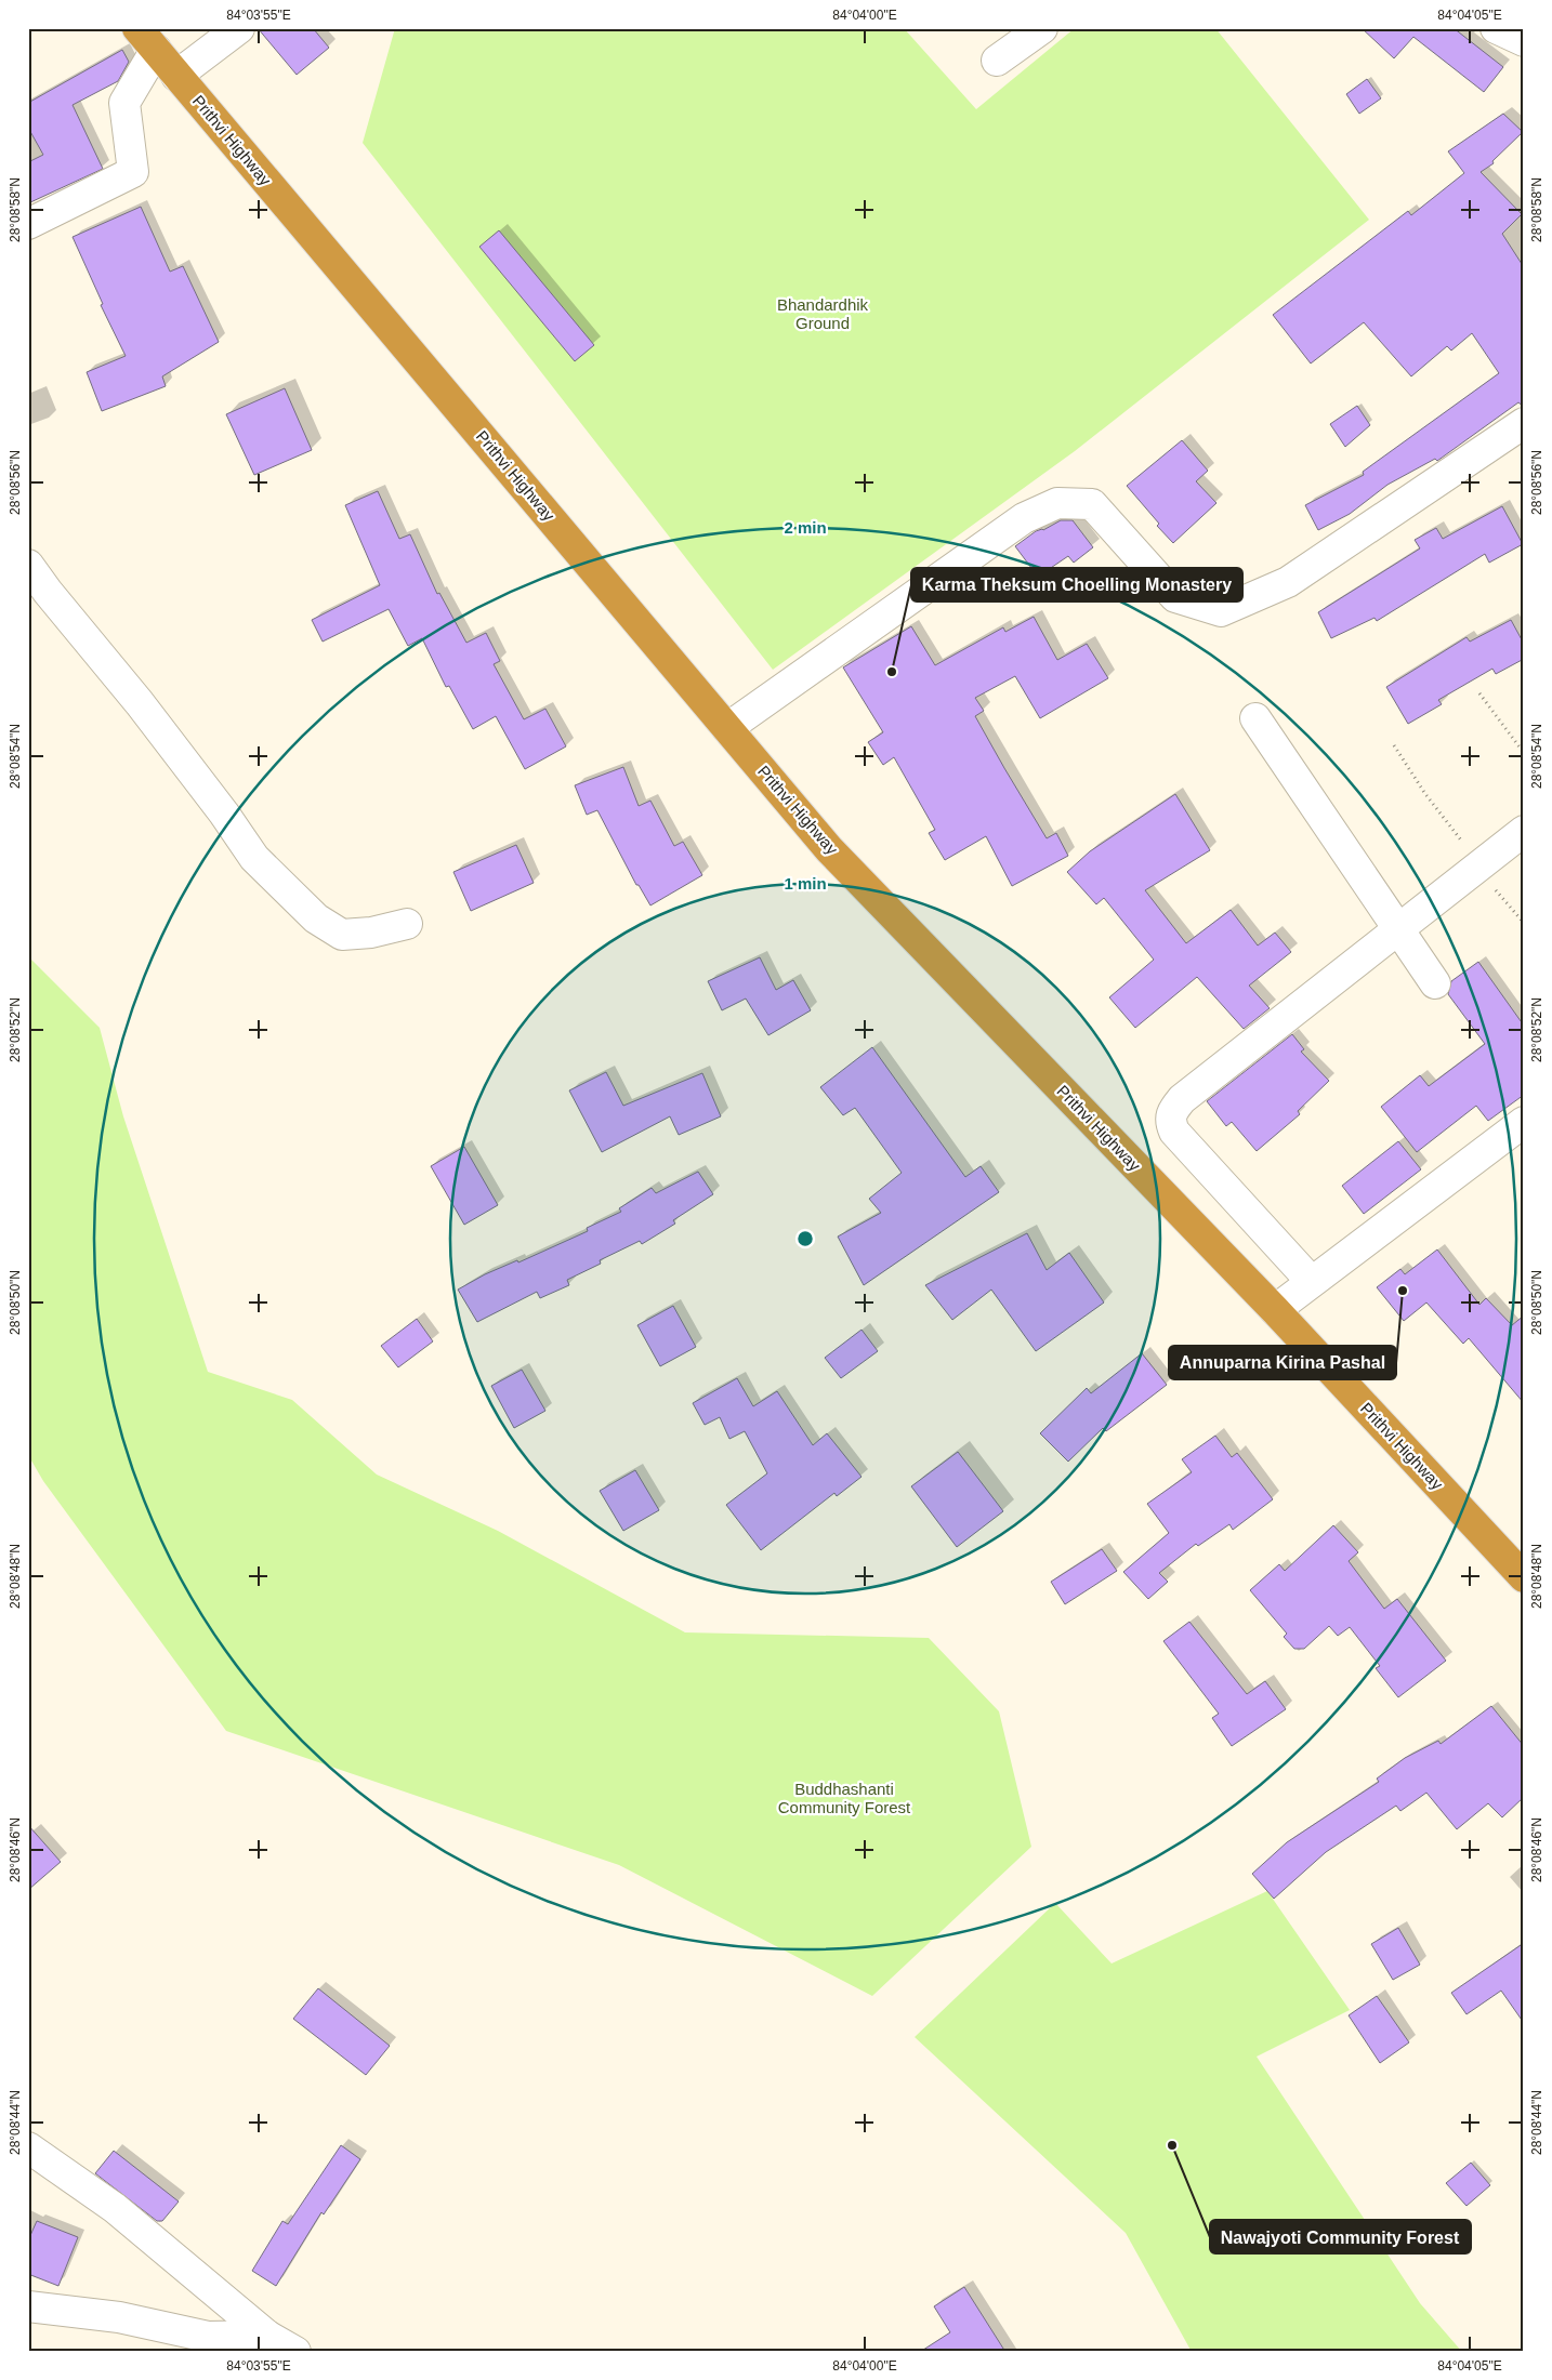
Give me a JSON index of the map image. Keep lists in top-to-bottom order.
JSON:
{
  "streets": {
    "highway": ["Prithvi Highway"]
  },
  "parks": ["Bhandardhik Ground", "Buddhashanti Community Forest"],
  "places": ["Karma Theksum Choelling Monastery", "Annuparna Kirina Pashal", "Nawajyoti Community Forest"],
  "coordinates": [
    "84°03'55\"E",
    "84°04'00\"E",
    "84°04'05\"E",
    "28°08'58\"N",
    "28°08'56\"N",
    "28°08'54\"N",
    "28°08'52\"N",
    "28°08'50\"N",
    "28°08'48\"N",
    "28°08'46\"N",
    "28°08'44\"N"
  ],
  "rings": ["2 min", "1 min"]
}
